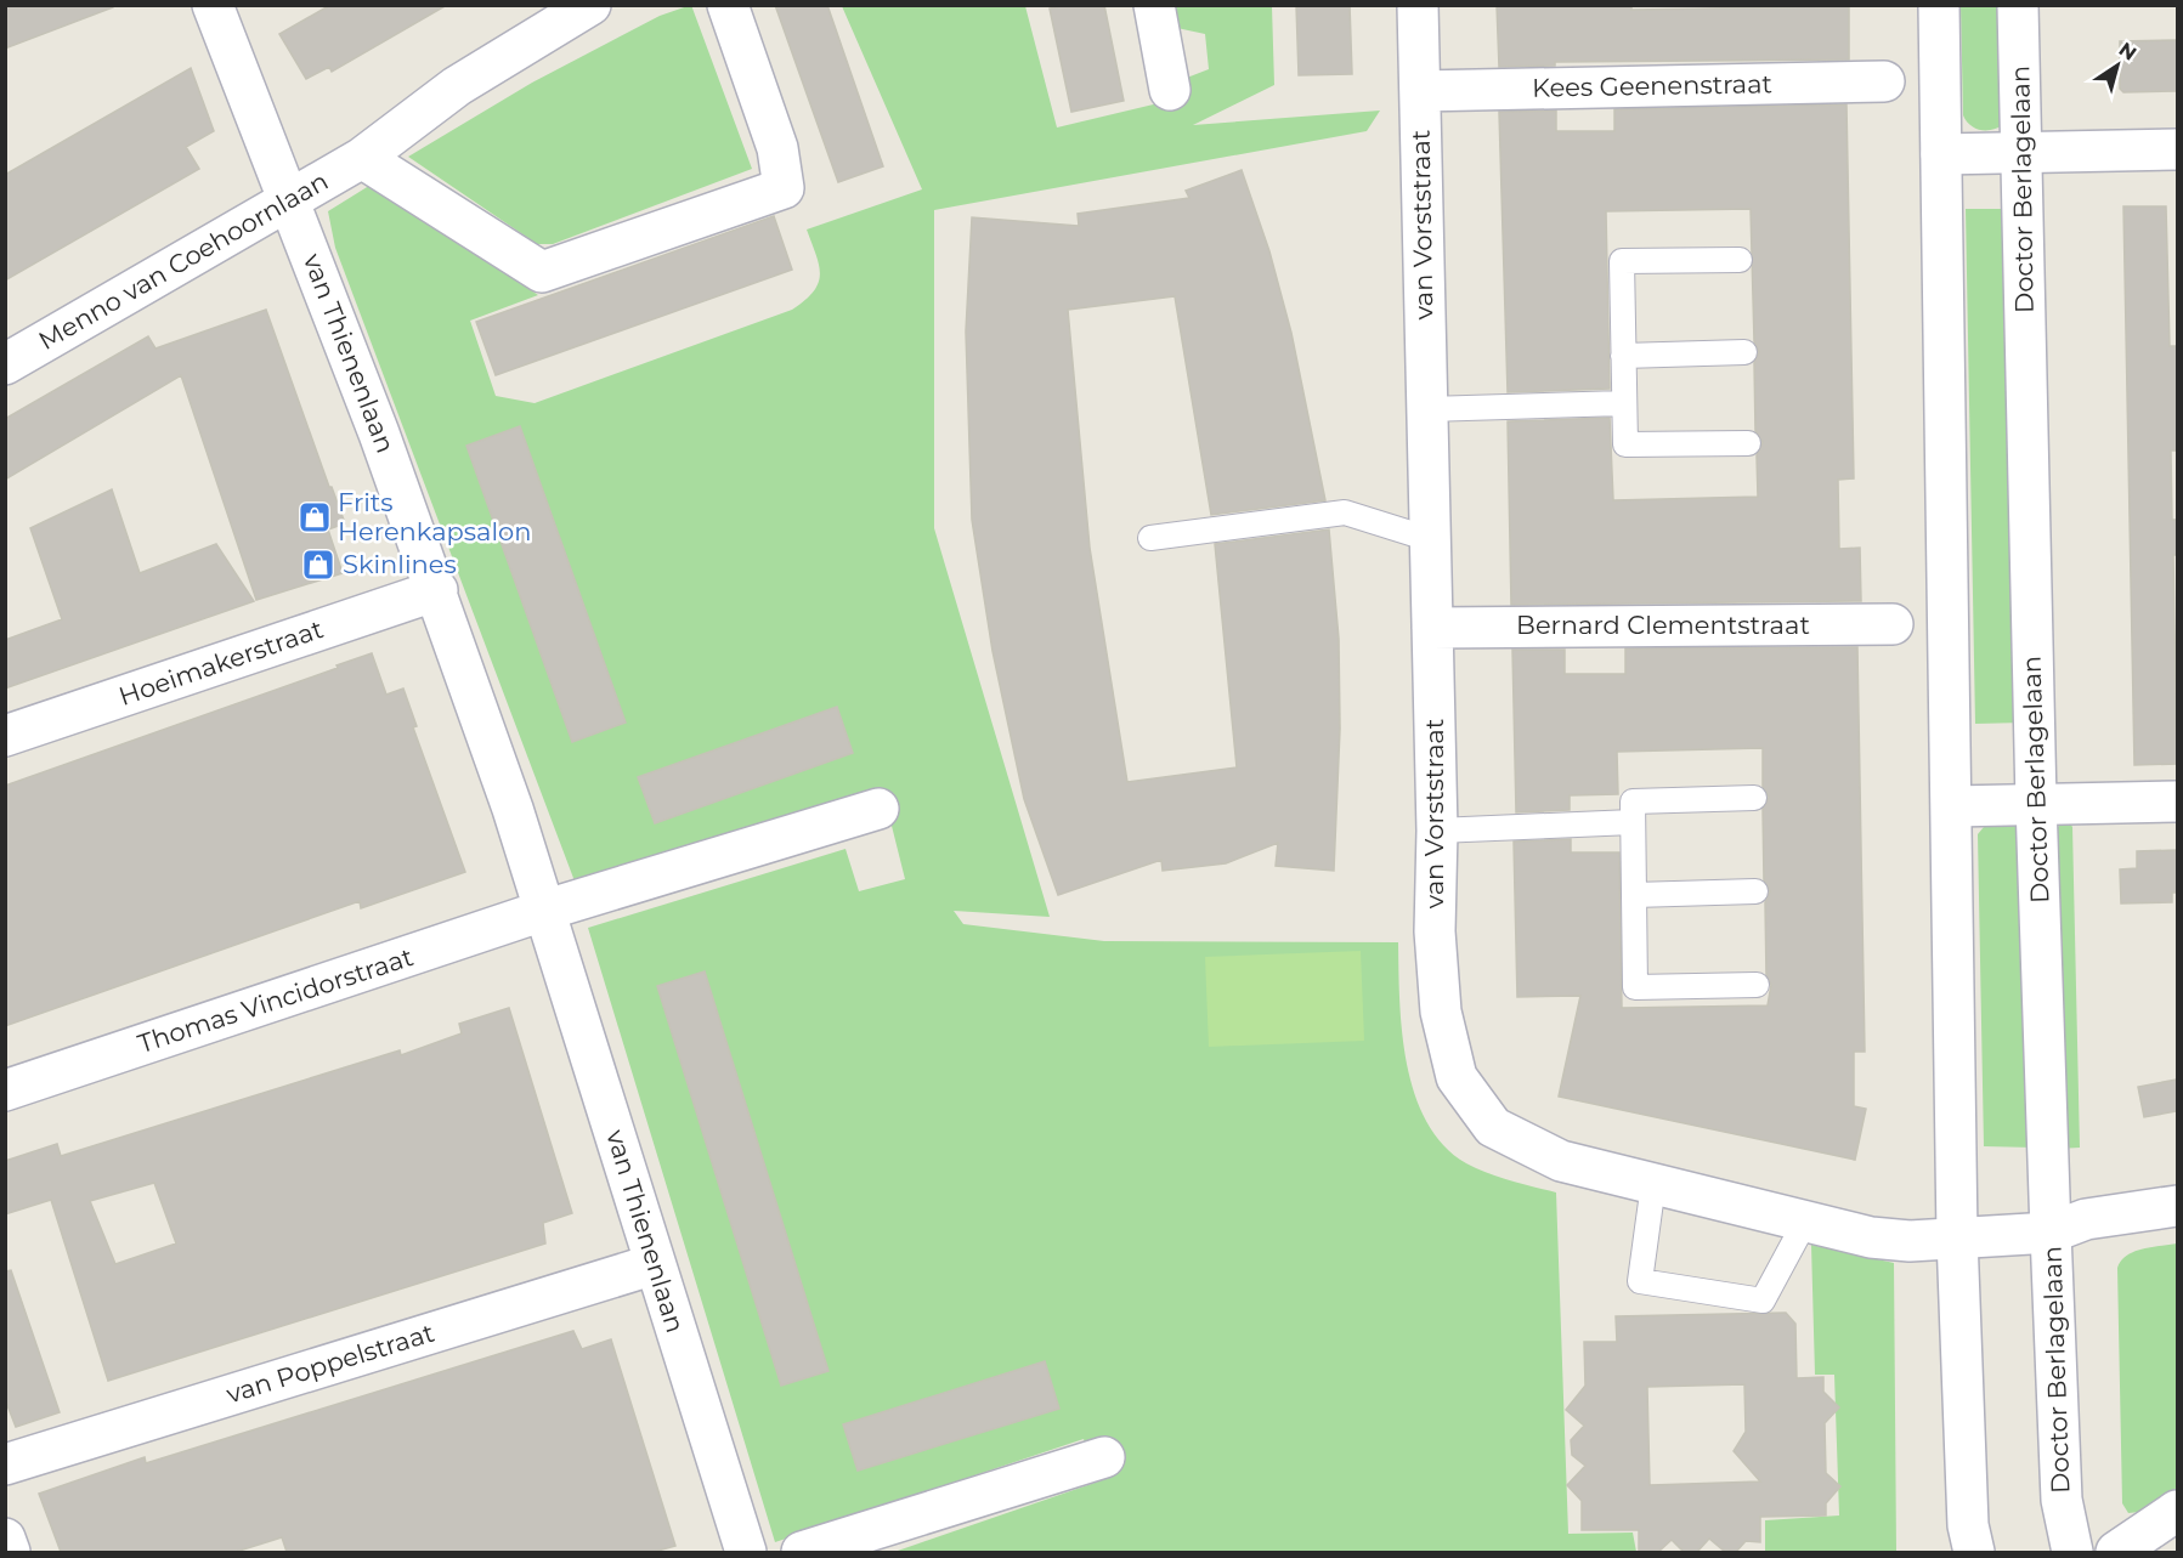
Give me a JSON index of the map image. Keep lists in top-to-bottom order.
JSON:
{
  "streets": {
    "street": [
      "Kees Geenenstraat",
      "Doctor Berlagelaan",
      "van Vorststraat",
      "Menno van Coehoornlaan",
      "van Thienenlaan",
      "Bernard Clementstraat",
      "Hoeimakerstraat",
      "Thomas Vincidorstraat",
      "van Poppelstraat"
    ]
  },
  "crossings": [
    ["Kees Geenenstraat", "van Vorststraat"],
    ["Doctor Berlagelaan", "van Vorststraat"],
    ["van Vorststraat", "Bernard Clementstraat"],
    ["Menno van Coehoornlaan", "van Thienenlaan"],
    ["van Thienenlaan", "Hoeimakerstraat"],
    ["van Thienenlaan", "Thomas Vincidorstraat"],
    ["van Thienenlaan", "van Poppelstraat"]
  ],
  "places": {
    "shop": ["Frits Herenkapsalon", "Skinlines"]
  },
  "north": "top right"
}
